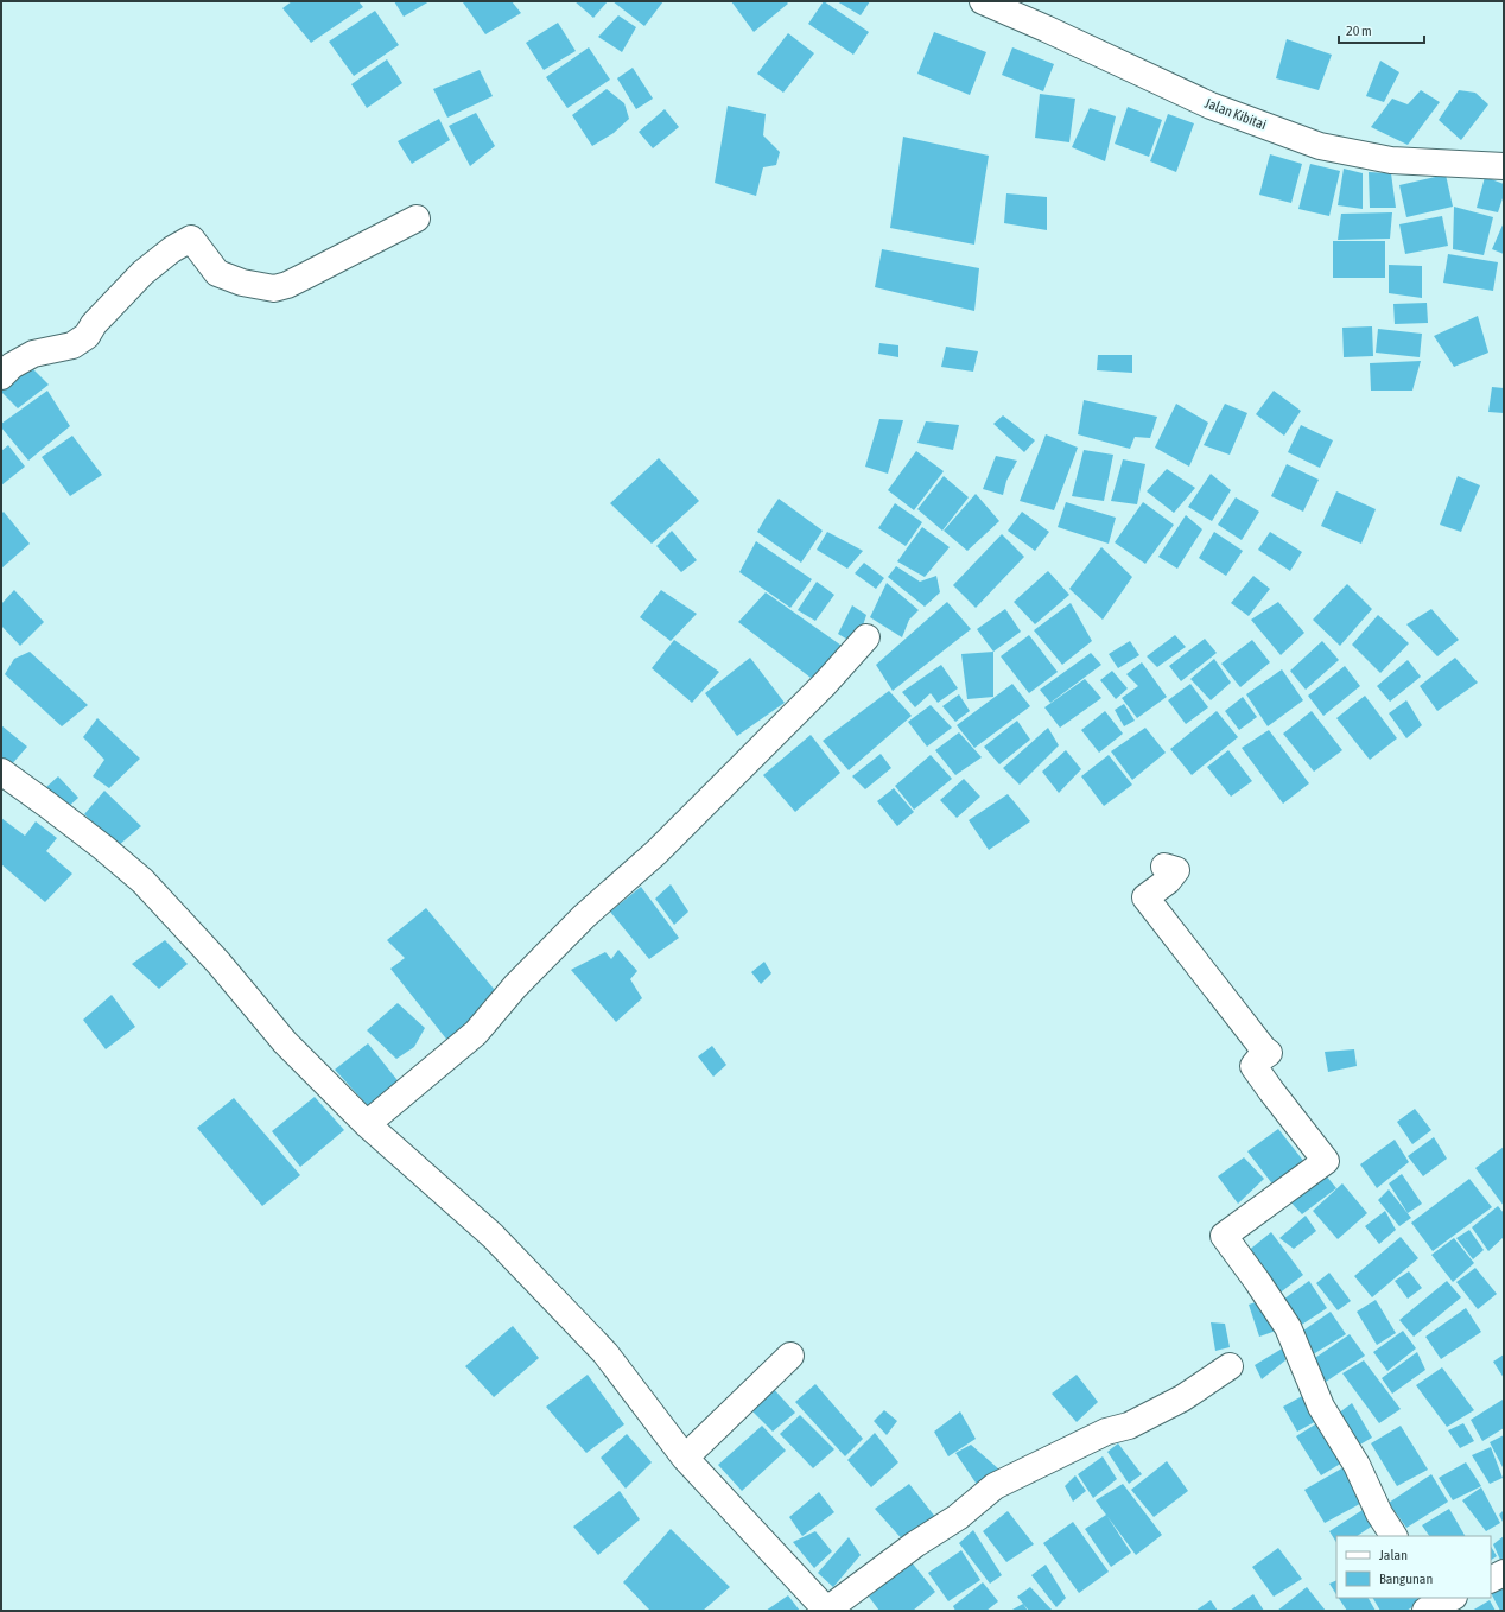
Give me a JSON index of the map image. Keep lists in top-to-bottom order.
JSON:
{
  "streets": {
    "street": ["Jalan Kibitai"]
  },
  "legend": ["Jalan", "Bangunan"],
  "scale_bar": "20 m"
}
